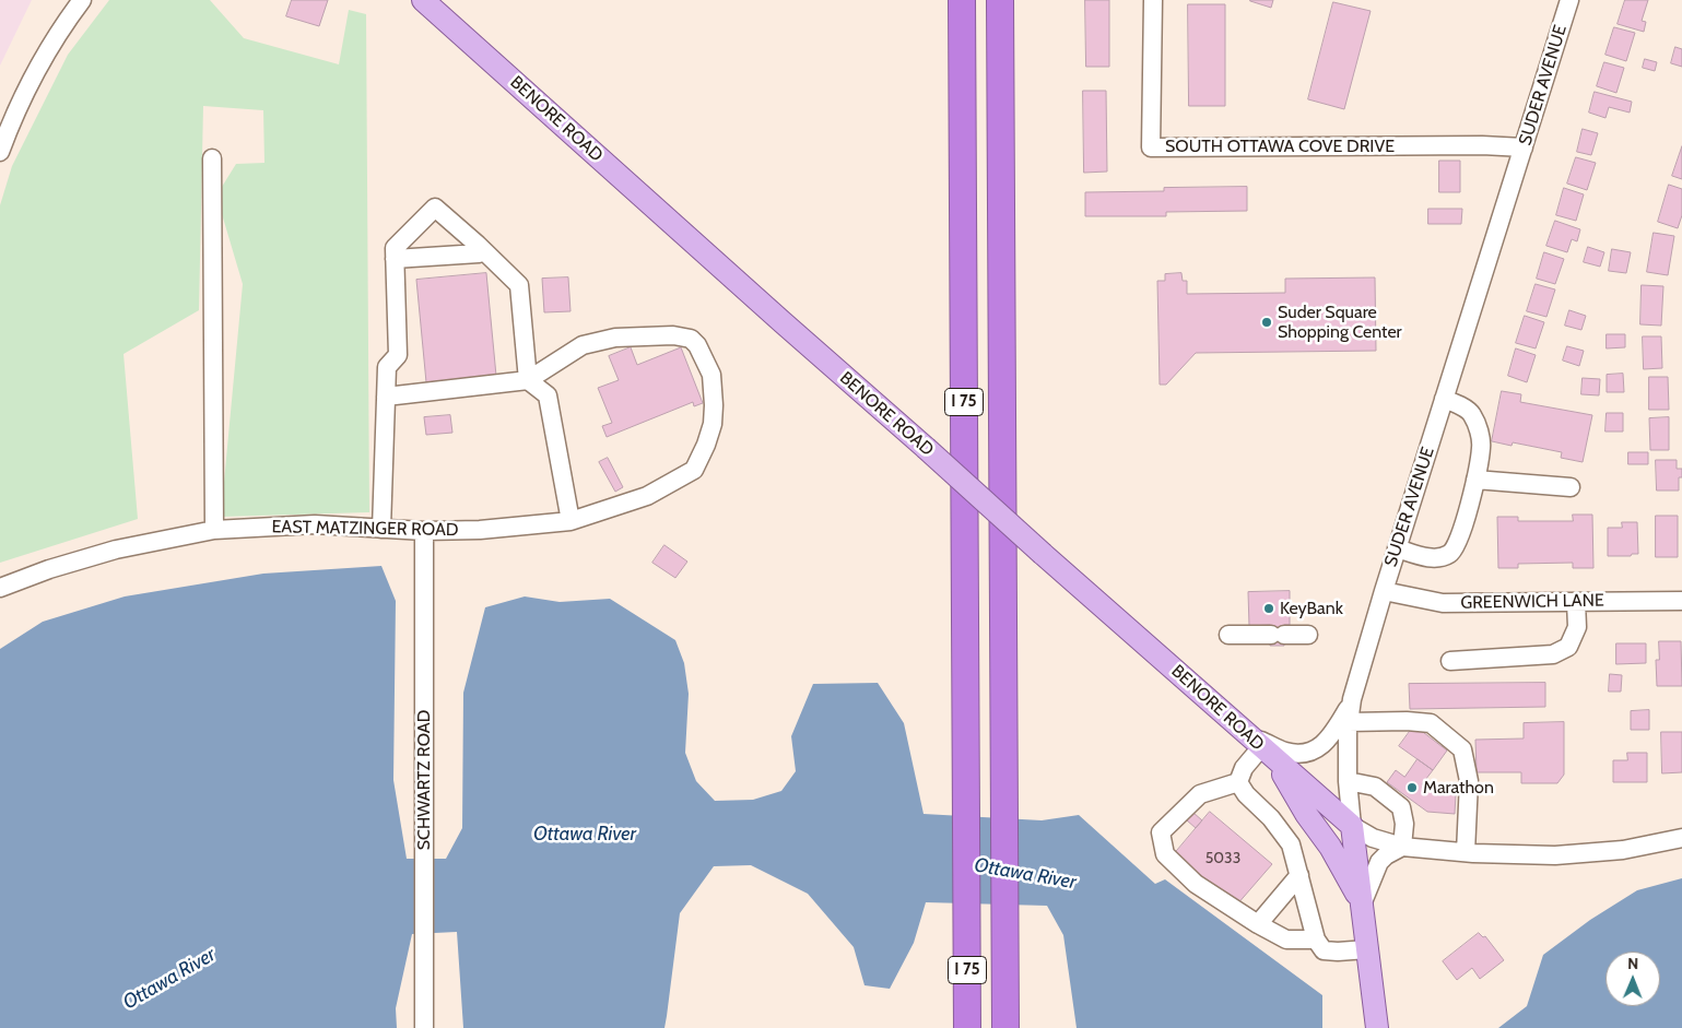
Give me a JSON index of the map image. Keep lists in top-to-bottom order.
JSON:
{
  "streets": {
    "highway": ["I 75"],
    "main road": ["SUDER AVENUE", "BENORE ROAD"],
    "street": [
      "SOUTH OTTAWA COVE DRIVE",
      "EAST MATZINGER ROAD",
      "GREENWICH LANE",
      "SCHWARTZ ROAD"
    ]
  },
  "crossings": [
    ["SUDER AVENUE", "BENORE ROAD"],
    ["SUDER AVENUE", "SOUTH OTTAWA COVE DRIVE"],
    ["SUDER AVENUE", "GREENWICH LANE"],
    ["EAST MATZINGER ROAD", "SCHWARTZ ROAD"]
  ],
  "water": ["Ottawa River"],
  "places": ["Suder Square Shopping Center", "KeyBank", "Marathon"],
  "house_numbers": ["5033"],
  "north": "top"
}
